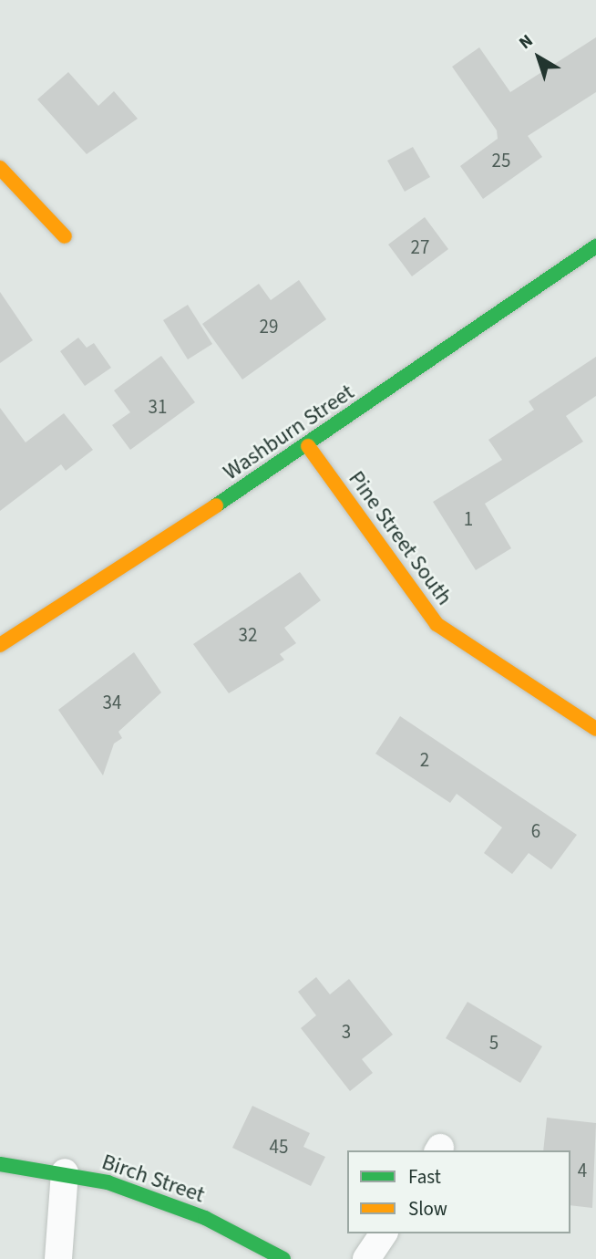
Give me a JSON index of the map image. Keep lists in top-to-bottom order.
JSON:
{
  "streets": {
    "street": ["Washburn Street", "Pine Street South", "Birch Street"]
  },
  "crossings": [
    ["Washburn Street", "Pine Street South"]
  ],
  "house_numbers": [
    "25",
    "27",
    "29",
    "31",
    "1",
    "32",
    "34",
    "2",
    "6",
    "3",
    "5",
    "45",
    "4"
  ],
  "legend": ["Fast", "Slow"],
  "north": "top left"
}
